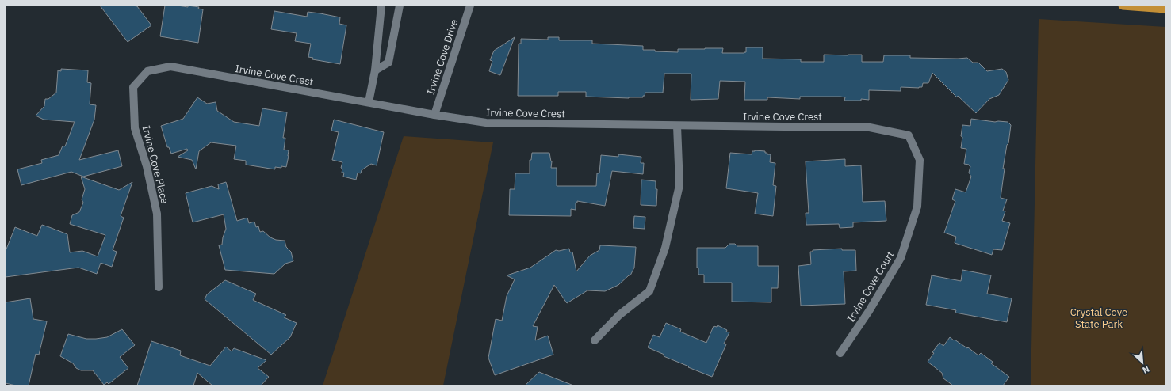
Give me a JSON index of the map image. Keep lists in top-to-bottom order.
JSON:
{
  "streets": {
    "street": [
      "Irvine Cove Drive",
      "Irvine Cove Crest",
      "Irvine Cove Place",
      "Irvine Cove Court"
    ]
  },
  "crossings": [
    ["Irvine Cove Drive", "Irvine Cove Crest"],
    ["Irvine Cove Crest", "Irvine Cove Place"],
    ["Irvine Cove Crest", "Irvine Cove Court"]
  ],
  "parks": ["Crystal Cove State Park"],
  "north": "bottom right"
}
